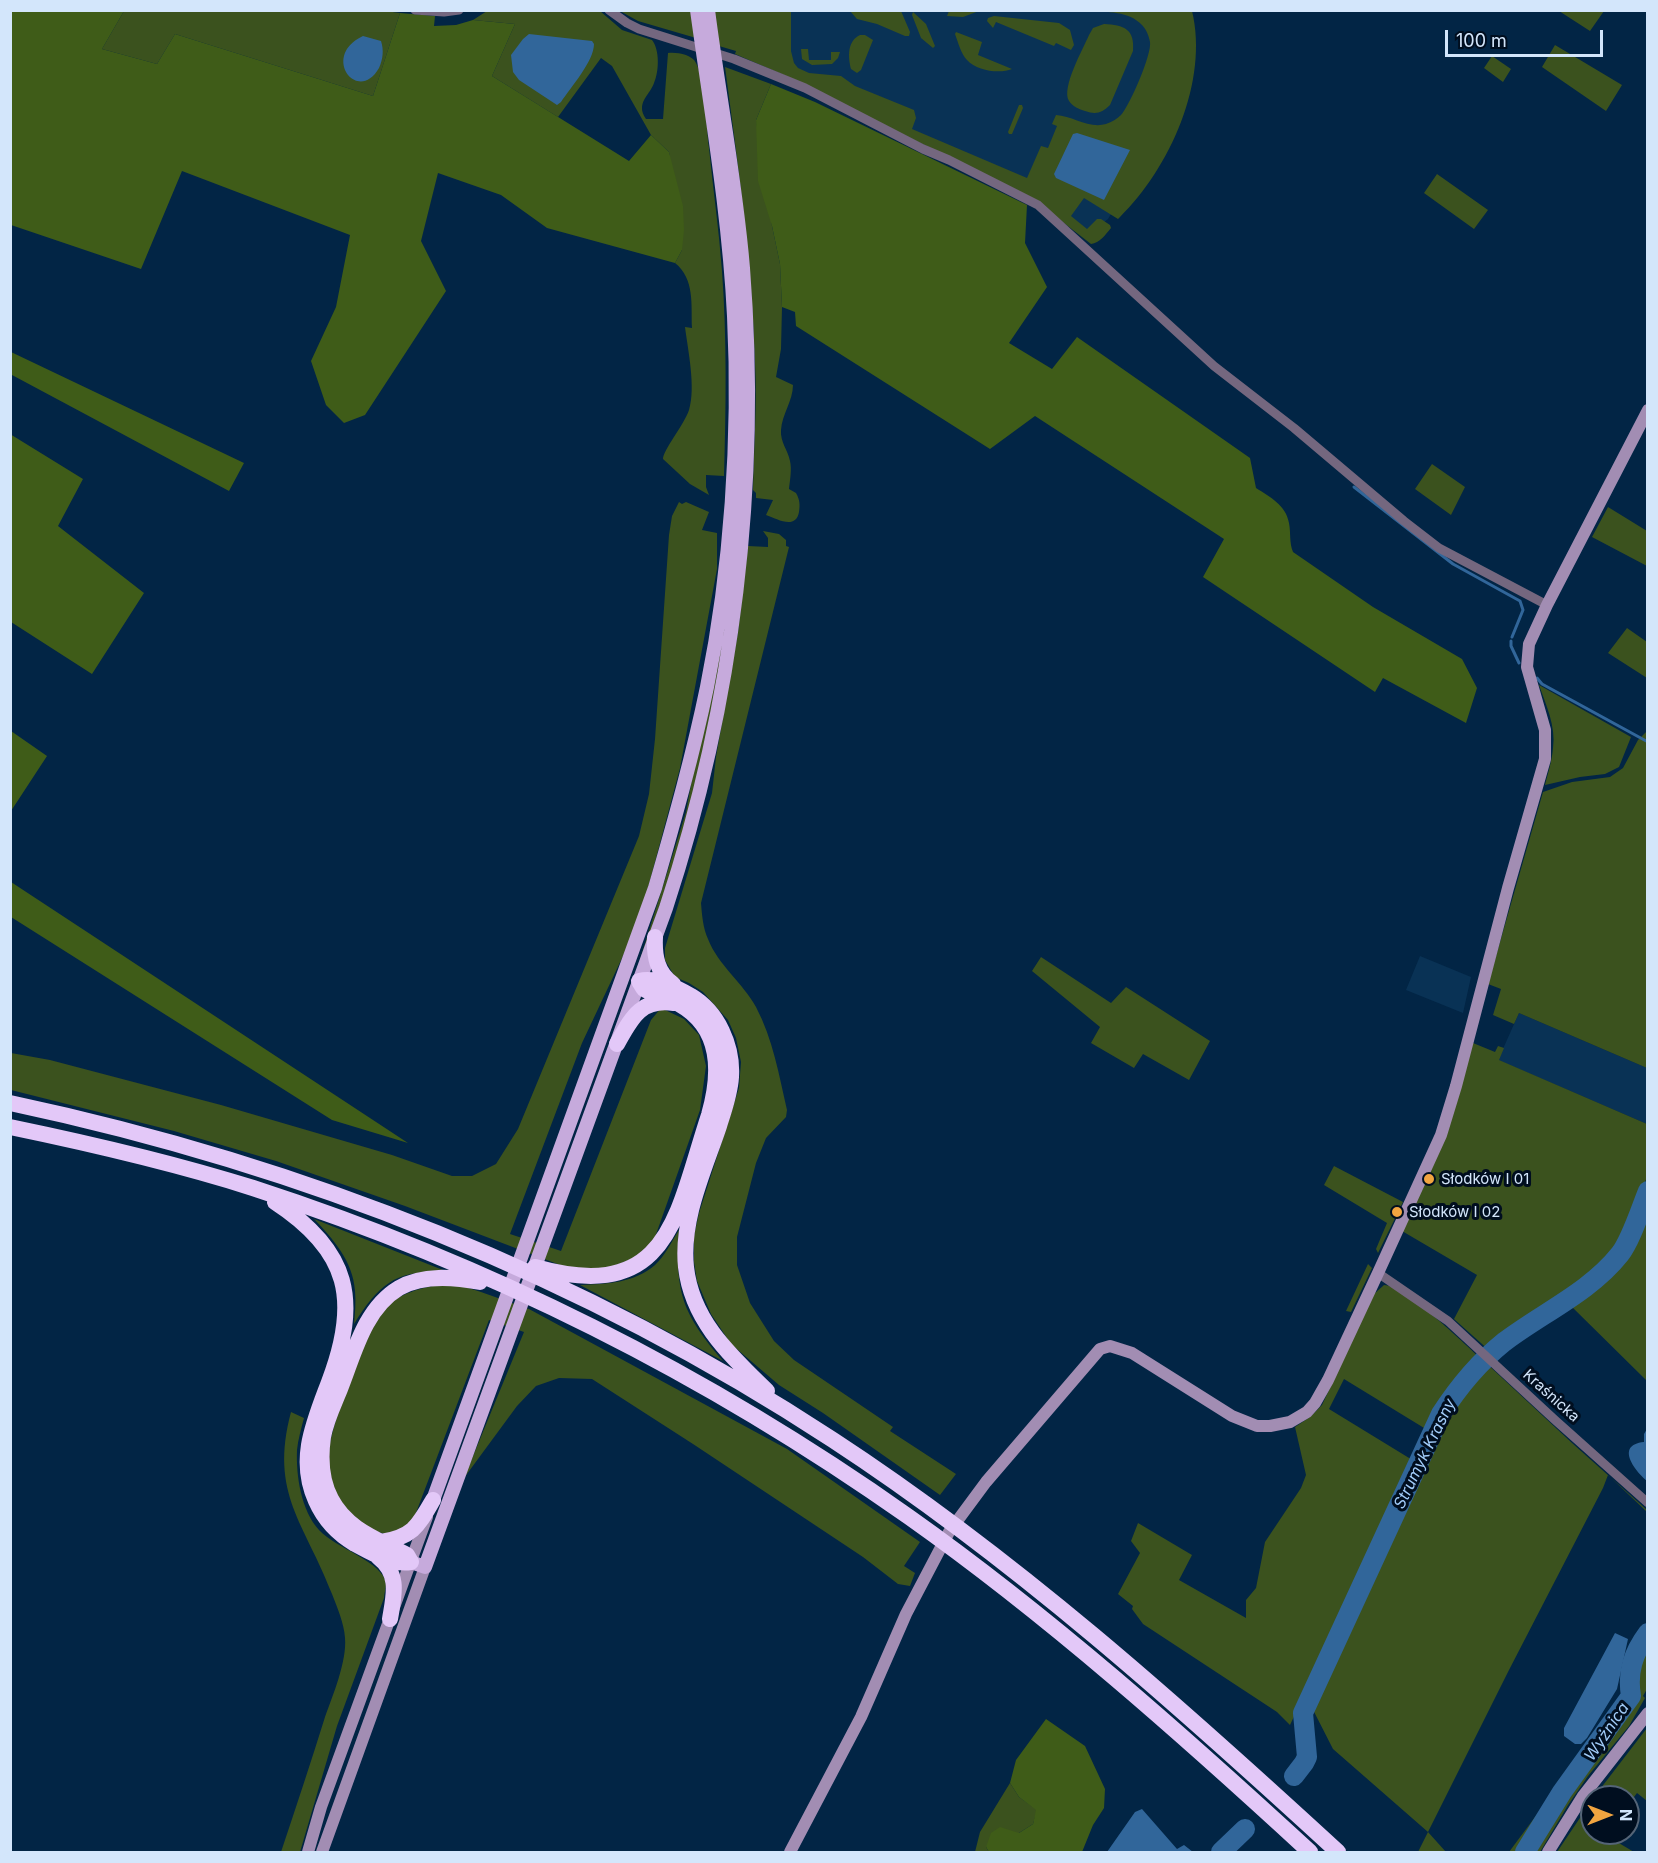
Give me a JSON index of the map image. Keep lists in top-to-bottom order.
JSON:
{
  "streets": {
    "street": ["Kraśnicka"]
  },
  "water": ["Strumyk Krasny", "Wyżnica"],
  "places": ["Słodków I 01", "Słodków I 02"],
  "scale_bar": "100 m",
  "north": "right"
}
